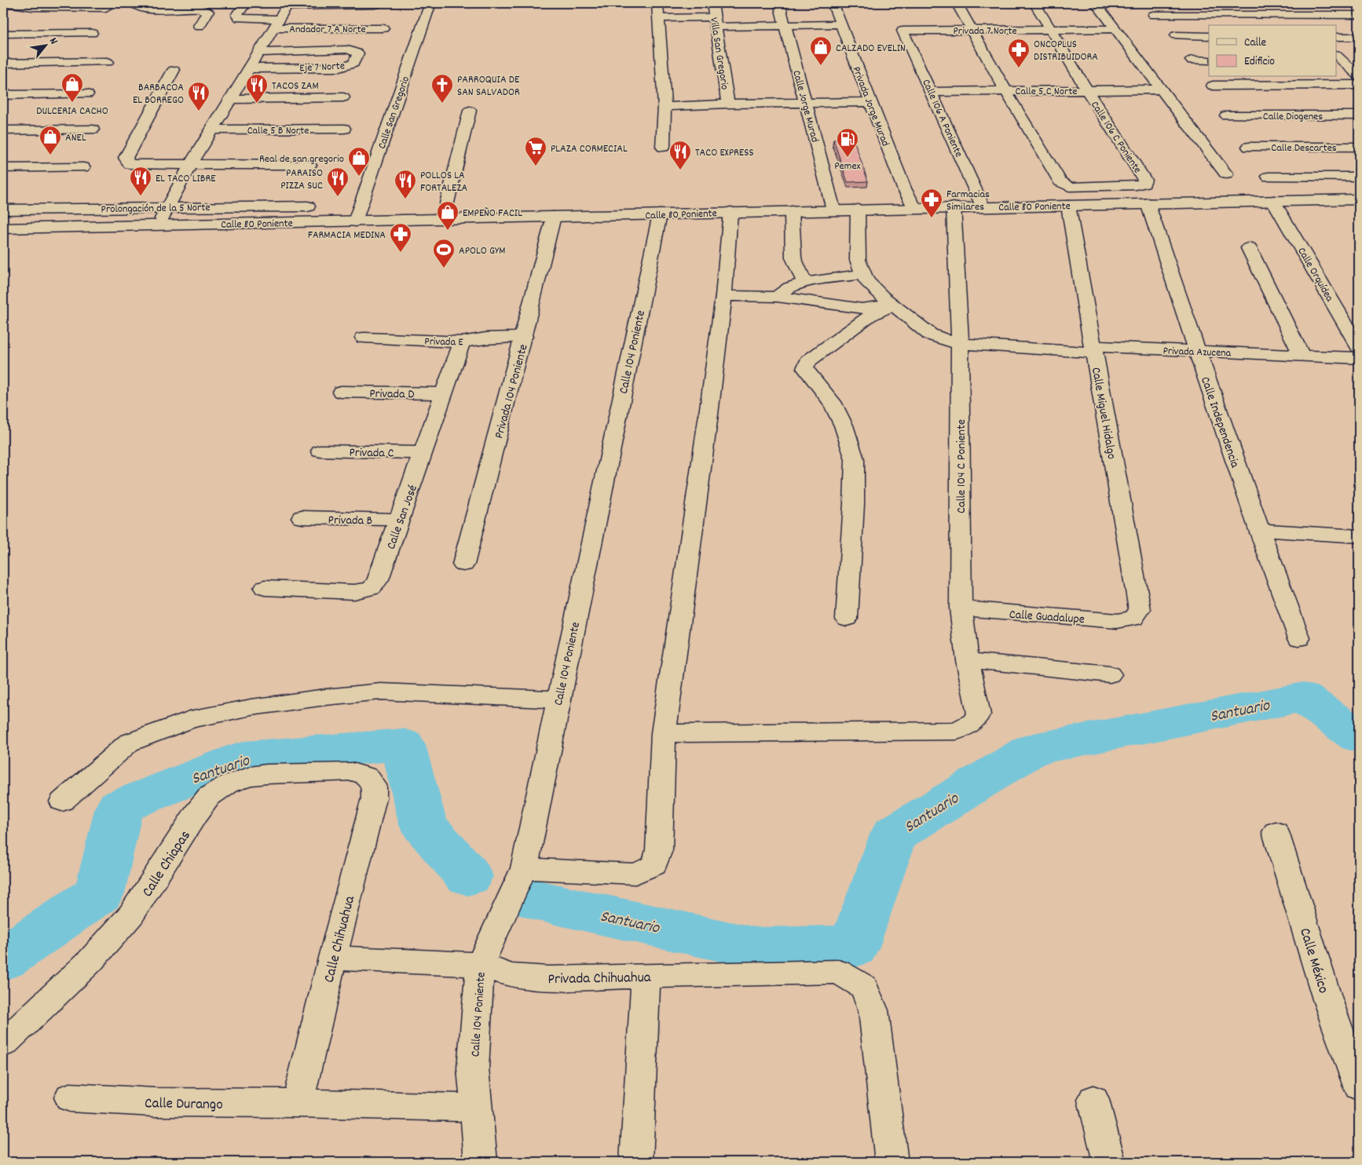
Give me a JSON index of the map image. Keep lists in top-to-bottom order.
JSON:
{
  "streets": {
    "street": [
      "Andador 7 A Norte",
      "Privada 7 Norte",
      "Villa San Gregorio",
      "Eje 7 Norte",
      "Calle 5 C Norte",
      "Calle Jorge Murad",
      "Privada Jorge Murad",
      "Calle San Gregorio",
      "Calle Diogenes",
      "Calle 106 A Poniente",
      "Calle 5 B Norte",
      "Calle 106 C Poniente",
      "Calle Descartes",
      "Calle 80 Poniente",
      "Prolongación de la 5 Norte",
      "Calle Orquídea",
      "Privada E",
      "Privada Azucena",
      "Calle 104 Poniente",
      "Privada 104 Poniente",
      "Privada D",
      "Calle Miguel Hidalgo",
      "Calle Independencia",
      "Privada C",
      "Calle 104 C Poniente",
      "Calle San José",
      "Privada B",
      "Calle Guadalupe",
      "Calle Chiapas",
      "Calle Chihuahua",
      "Calle México",
      "Privada Chihuahua",
      "Calle Durango"
    ]
  },
  "crossings": [
    ["Privada 7 Norte", "Calle 106 A Poniente"],
    ["Privada 7 Norte", "Calle 106 C Poniente"],
    ["Calle 5 C Norte", "Calle 106 A Poniente"],
    ["Calle 5 C Norte", "Calle 106 C Poniente"],
    ["Calle Jorge Murad", "Calle 80 Poniente"],
    ["Privada Jorge Murad", "Calle 80 Poniente"],
    ["Calle San Gregorio", "Calle 80 Poniente"],
    ["Calle 106 A Poniente", "Calle 80 Poniente"],
    ["Calle 80 Poniente", "Calle Orquídea"],
    ["Calle 80 Poniente", "Calle 104 Poniente"],
    ["Calle 80 Poniente", "Privada 104 Poniente"],
    ["Calle 80 Poniente", "Calle Miguel Hidalgo"],
    ["Calle 80 Poniente", "Calle Independencia"],
    ["Calle 80 Poniente", "Calle 104 C Poniente"],
    ["Privada E", "Privada 104 Poniente"],
    ["Privada E", "Calle San José"],
    ["Privada Azucena", "Calle Miguel Hidalgo"],
    ["Privada Azucena", "Calle Independencia"],
    ["Privada Azucena", "Calle 104 C Poniente"],
    ["Calle 104 Poniente", "Privada Chihuahua"],
    ["Calle 104 Poniente", "Calle Durango"],
    ["Privada D", "Calle San José"],
    ["Calle Miguel Hidalgo", "Calle Guadalupe"],
    ["Privada C", "Calle San José"],
    ["Calle 104 C Poniente", "Calle Guadalupe"],
    ["Calle San José", "Privada B"],
    ["Calle Chiapas", "Calle Chihuahua"],
    ["Calle Chihuahua", "Privada Chihuahua"],
    ["Calle Chihuahua", "Calle Durango"]
  ],
  "water": ["Santuario"],
  "places": {
    "shop": [
      "CALZADO EVELIN",
      "DULCERIA CACHO",
      "ANEL",
      "Real de san gregorio",
      "EMPEÑO FACIL"
    ],
    "pharmacy": ["ONCOPLUS DISTRIBUIDORA", "Farmacias Similares", "FARMACIA MEDINA"],
    "restaurant": [
      "TACOS ZAM",
      "BARBACOA EL BORREGO",
      "TACO EXPRESS",
      "EL TACO LIBRE",
      "PARAISO PIZZA SUC",
      "POLLOS LA FORTALEZA"
    ],
    "church": ["PARROQUIA DE SAN SALVADOR"],
    "fuel station": ["Pemex"],
    "supermarket": ["PLAZA CORMECIAL"],
    "sports": ["APOLO GYM"]
  },
  "legend": ["Calle", "Edificio"],
  "north": "top right"
}
